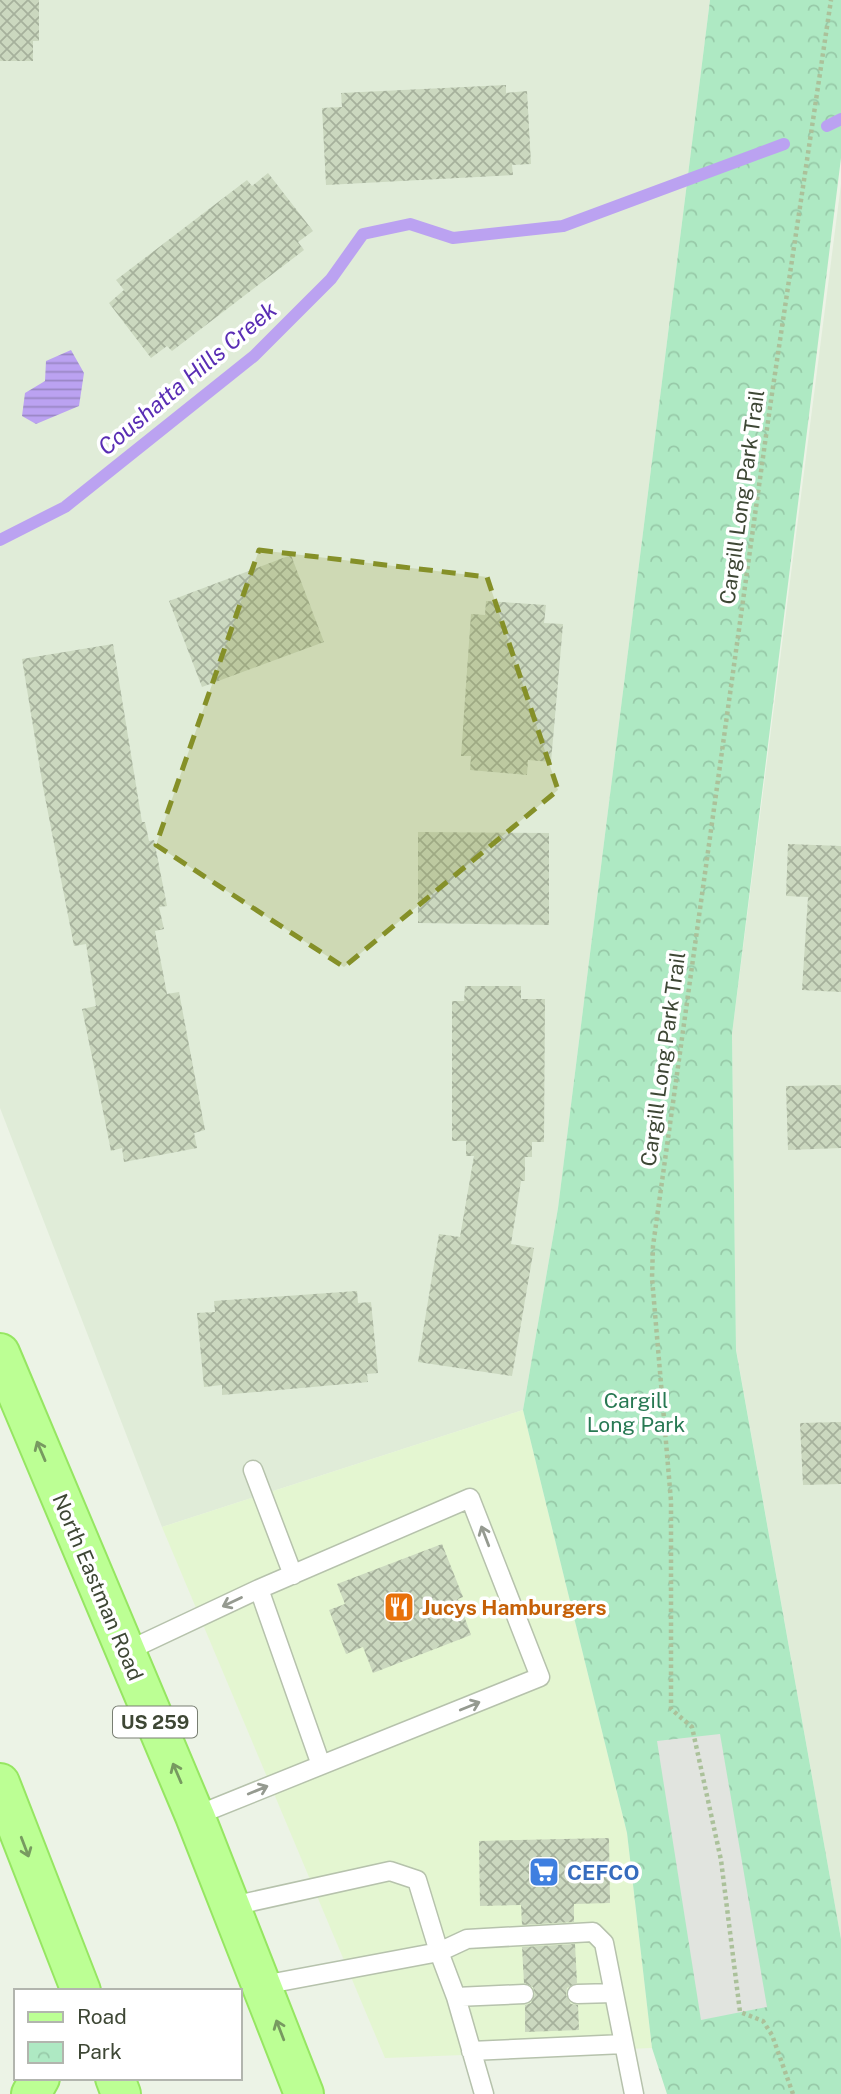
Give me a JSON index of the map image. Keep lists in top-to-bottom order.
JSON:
{
  "streets": {
    "main road": ["North Eastman Road", "US 259"],
    "path": ["Cargill Long Park Trail"]
  },
  "one_way": ["North Eastman Road"],
  "water": ["Coushatta Hills Creek"],
  "parks": ["Cargill Long Park"],
  "places": {
    "restaurant": ["Jucys Hamburgers"],
    "supermarket": ["CEFCO"]
  },
  "legend": ["Road", "Park"]
}
